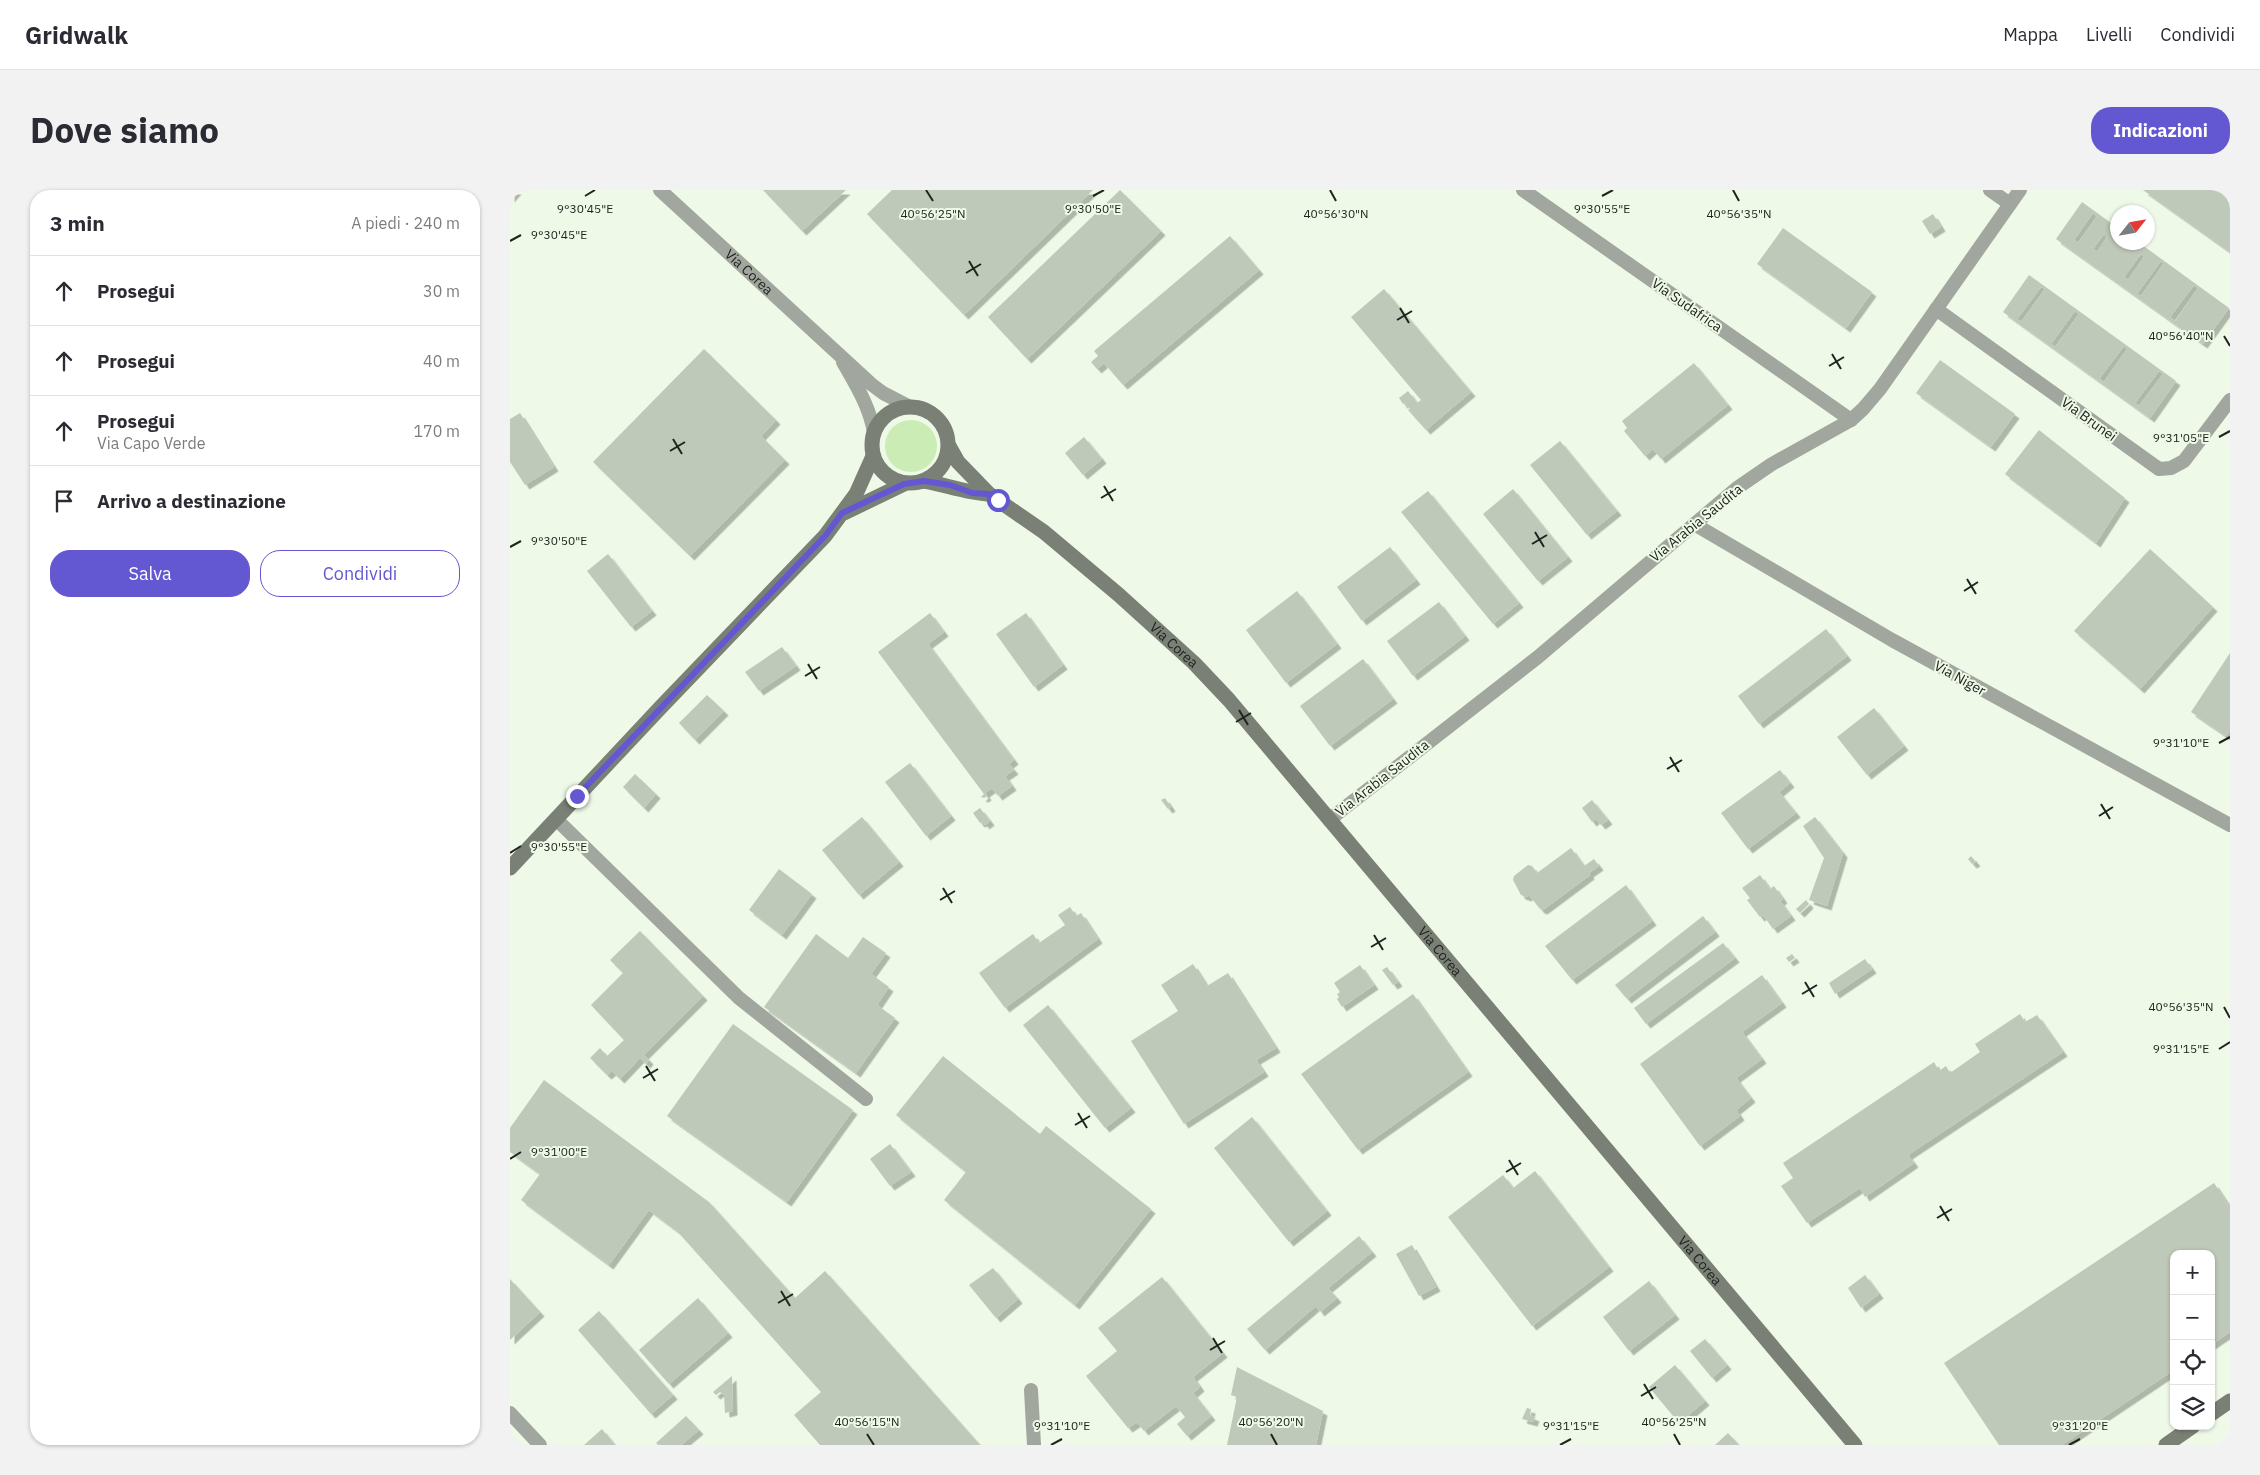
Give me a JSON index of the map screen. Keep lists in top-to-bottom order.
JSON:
{
  "streets": {
    "street": [
      "Via Corea",
      "Via Sudafrica",
      "Via Brunei",
      "Via Arabia Saudita",
      "Via Niger"
    ]
  },
  "crossings": [
    ["Via Corea", "Via Arabia Saudita"],
    ["Via Sudafrica", "Via Arabia Saudita"],
    ["Via Brunei", "Via Arabia Saudita"],
    ["Via Arabia Saudita", "Via Niger"]
  ],
  "north": "top right",
  "page": {
    "header": "Gridwalk",
    "nav": ["Mappa", "Livelli", "Condividi"],
    "title": "Dove siamo",
    "buttons": [
      "Indicazioni",
      ["Salva", "Condividi"]
    ],
    "heading": ["3 min", "A piedi · 240 m"],
    "list": [
      ["Prosegui", "30 m"],
      ["Prosegui", "40 m"],
      ["Prosegui", "Via Capo Verde", "170 m"],
      "Arrivo a destinazione"
    ],
    "map_buttons": ["+", "−"]
  },
  "coordinates": [
    "9°30'45\"E",
    "9°30'50\"E",
    "9°30'55\"E",
    "40°56'25\"N",
    "40°56'30\"N",
    "40°56'35\"N",
    "40°56'40\"N",
    "9°31'05\"E",
    "9°31'10\"E",
    "9°31'15\"E",
    "9°31'00\"E",
    "40°56'15\"N",
    "40°56'20\"N",
    "9°31'20\"E"
  ]
}
